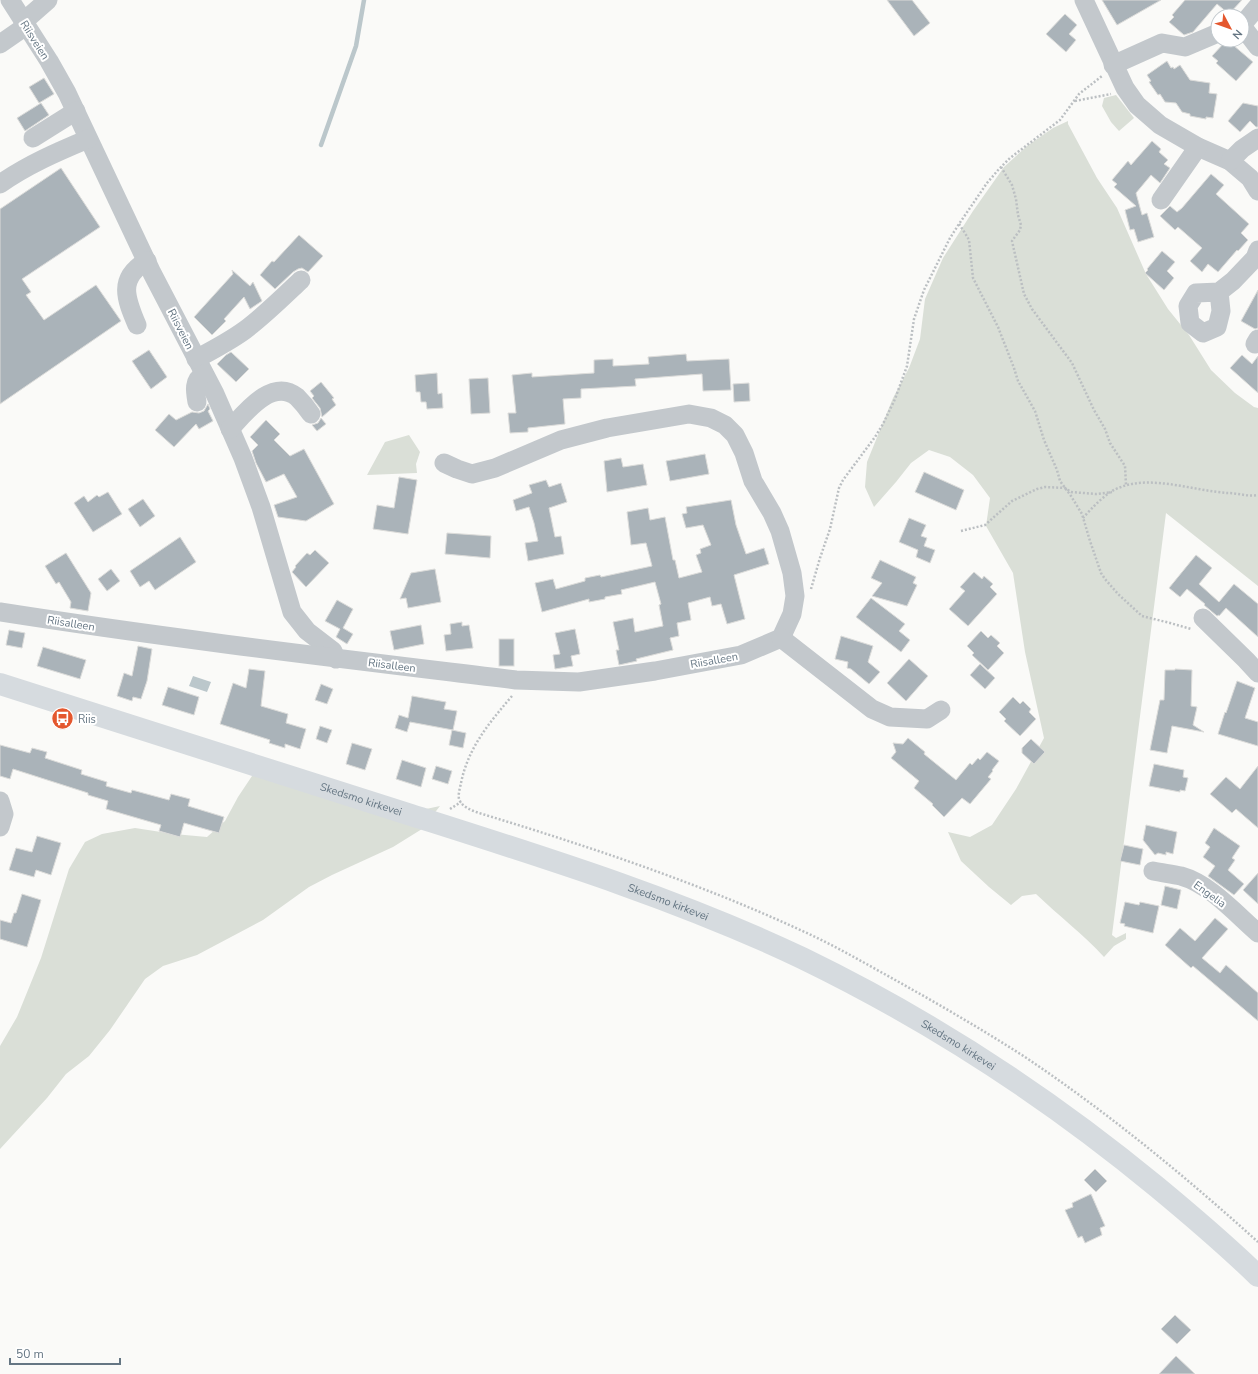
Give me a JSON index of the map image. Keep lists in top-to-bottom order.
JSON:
{
  "streets": {
    "highway": ["Skedsmo kirkevei"],
    "street": ["Riisveien", "Riisalleen", "Engelia"]
  },
  "crossings": [
    ["Riisveien", "Riisalleen"]
  ],
  "places": {
    "bus stop": ["Riis"]
  },
  "scale_bar": "50 m",
  "north": "bottom right"
}
